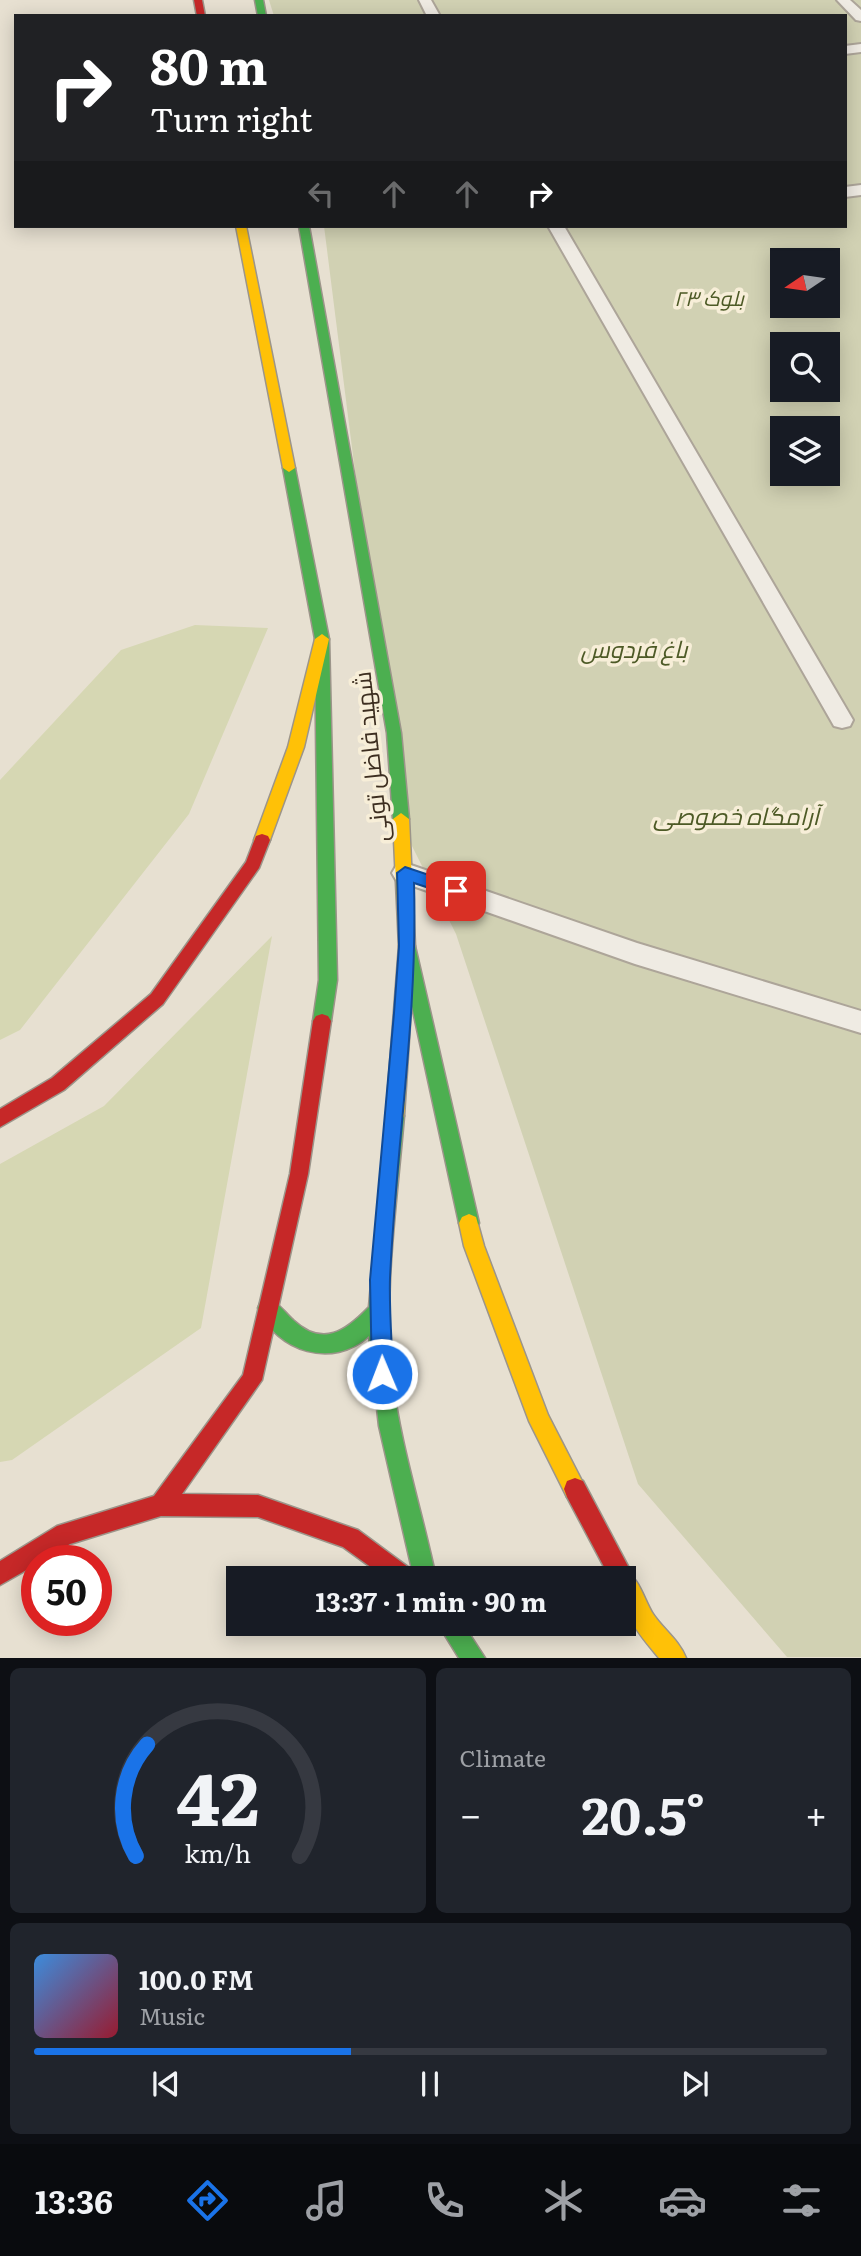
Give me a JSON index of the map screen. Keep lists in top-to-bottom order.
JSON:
{
  "streets": {
    "main road": ["شهید فاضل تونی"]
  },
  "parks": ["بلوک ۲۳", "باغ فردوس", "آرامگاه خصوصی"],
  "north": "left",
  "page": {
    "turn": ["80 m", "Turn right"],
    "limit": "50",
    "trip": "13:37 · 1 min · 90 m",
    "tile": "Climate",
    "heat": ["−", "20.5°", "+"],
    "song": ["100.0 FM", "Music"],
    "tabs": "13:36",
    "gauge": ["42", "km/h"]
  }
}
